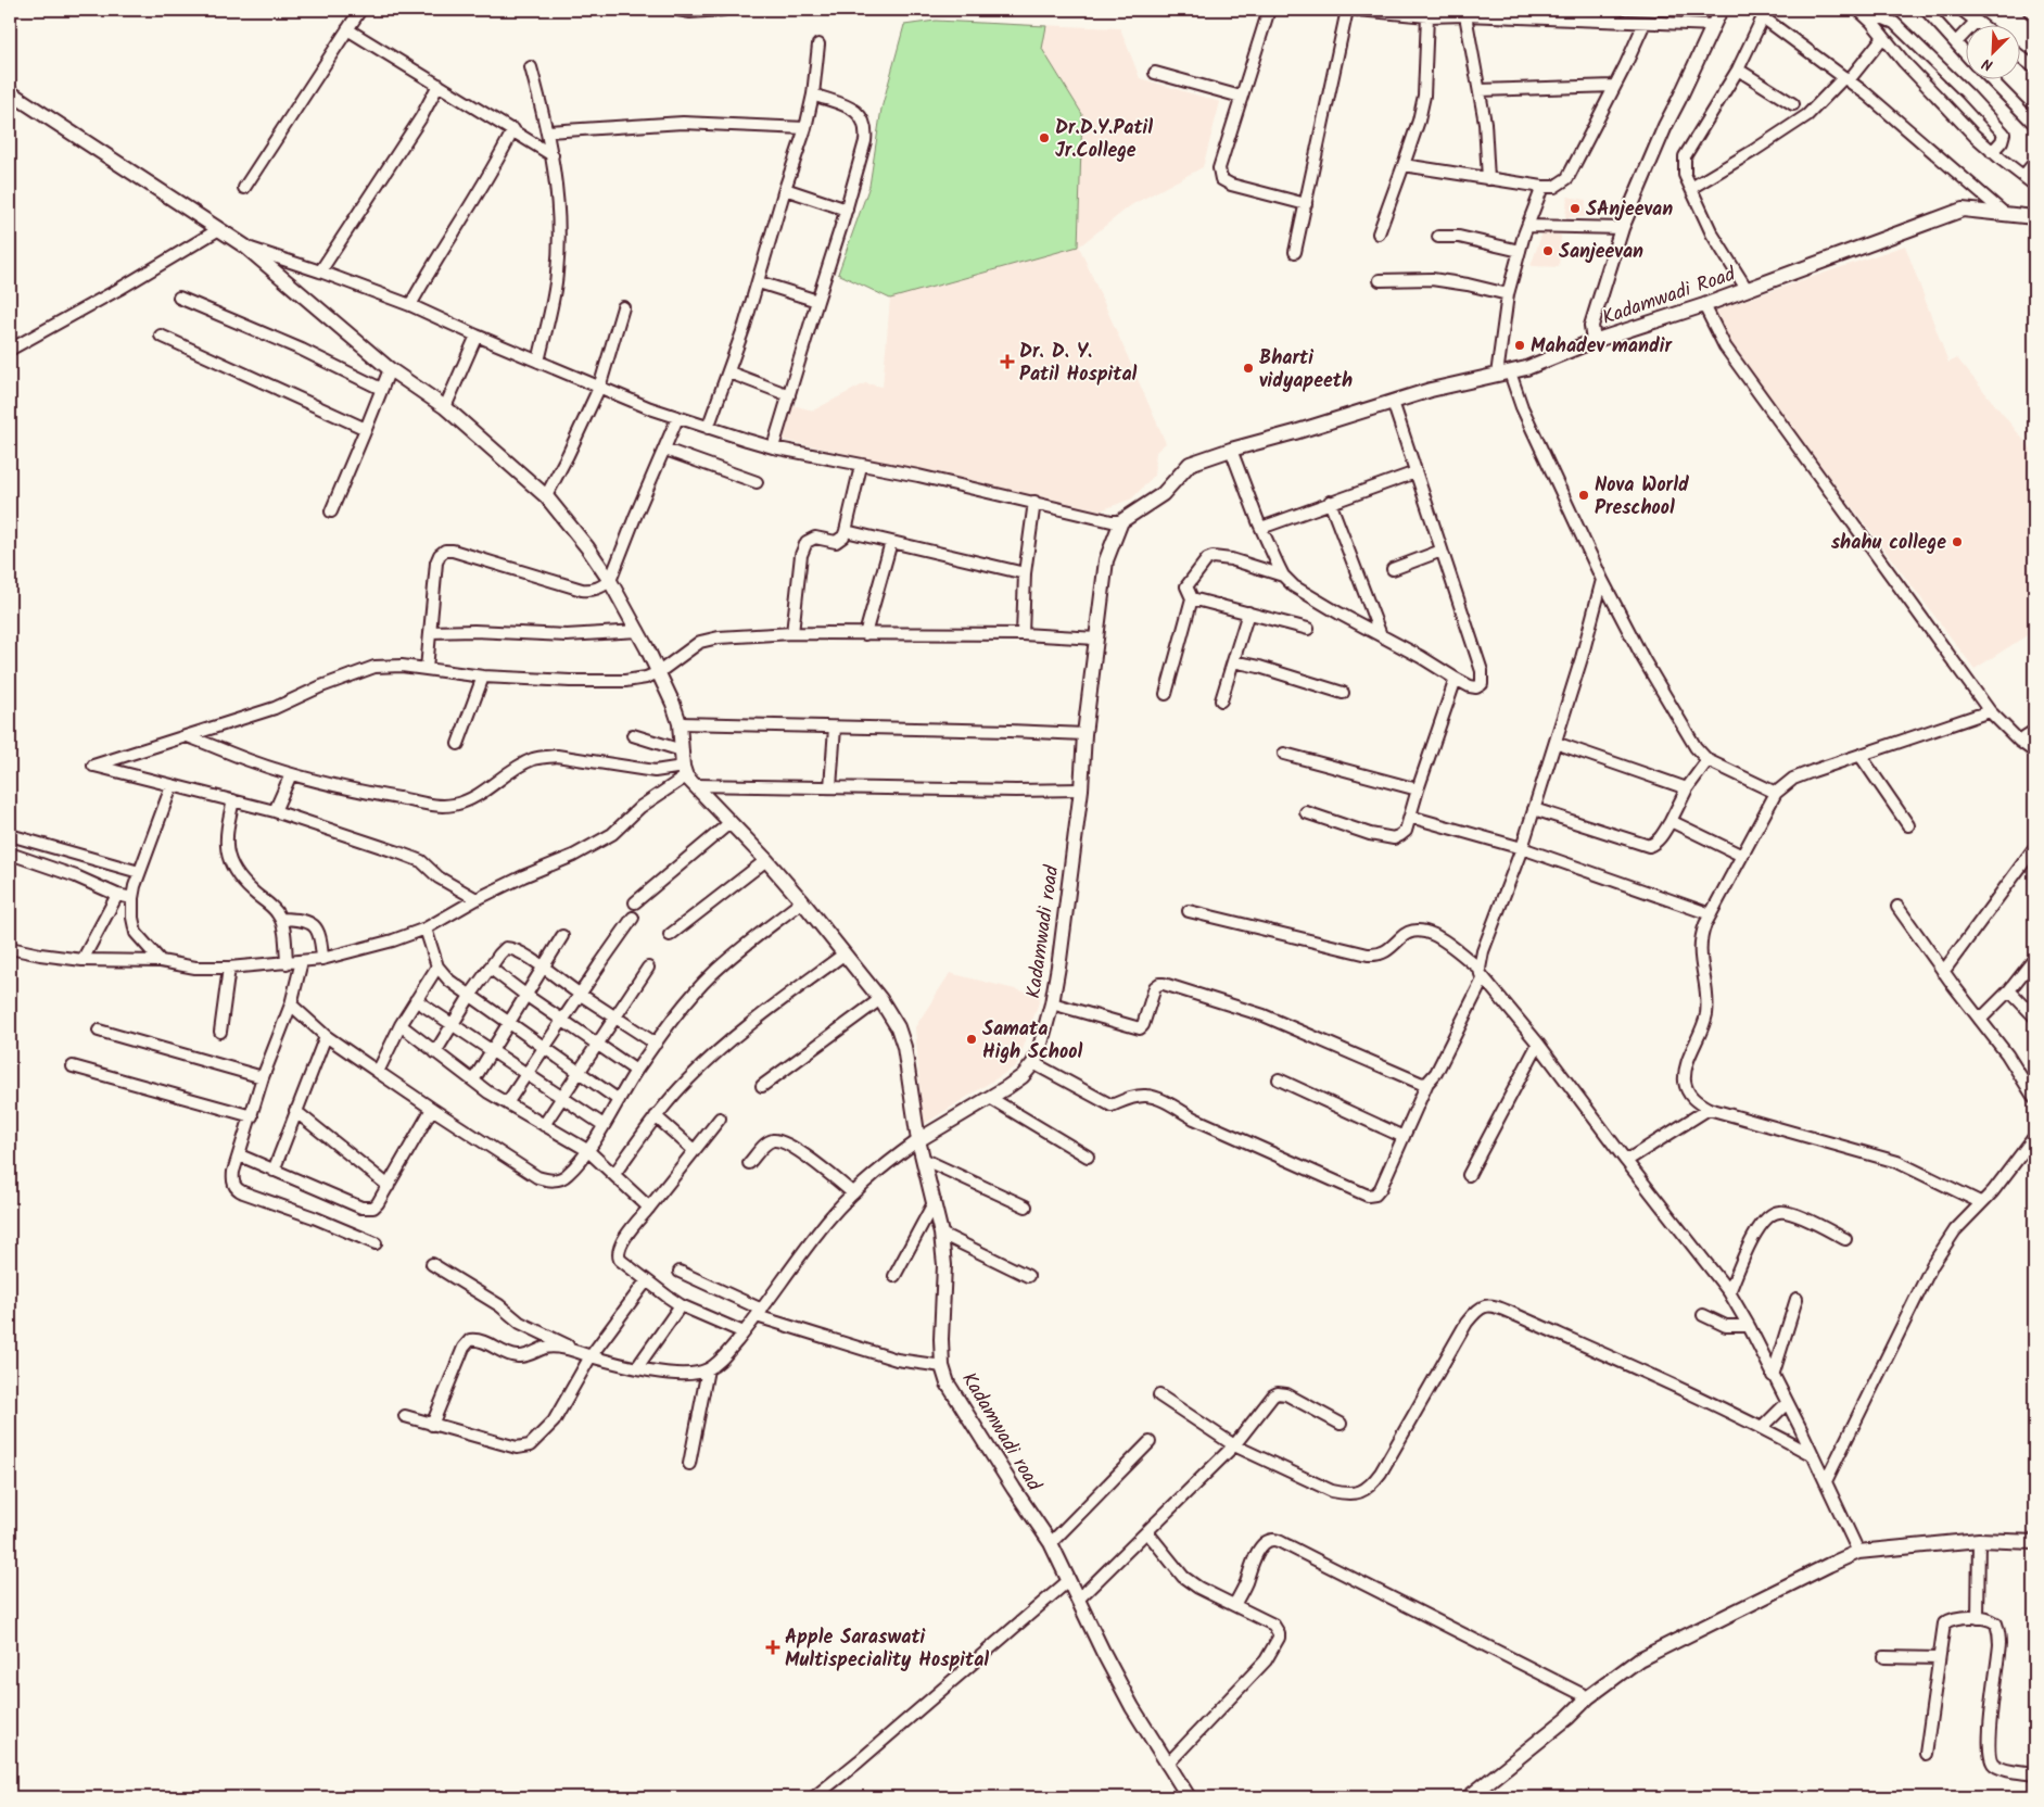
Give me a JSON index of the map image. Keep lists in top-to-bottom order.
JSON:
{
  "streets": {
    "street": ["Kadamwadi Road", "Kadamwadi road"]
  },
  "crossings": [
    ["Kadamwadi Road", "Kadamwadi road"]
  ],
  "places": {
    "other": [
      "Dr.D.Y.Patil Jr.College",
      "SAnjeevan",
      "Sanjeevan",
      "Mahadev mandir",
      "Bharti vidyapeeth",
      "Nova World Preschool",
      "shahu college",
      "Samata High School"
    ],
    "health": ["Dr. D. Y. Patil Hospital", "Apple Saraswati Multispeciality Hospital"]
  },
  "north": "bottom left"
}
